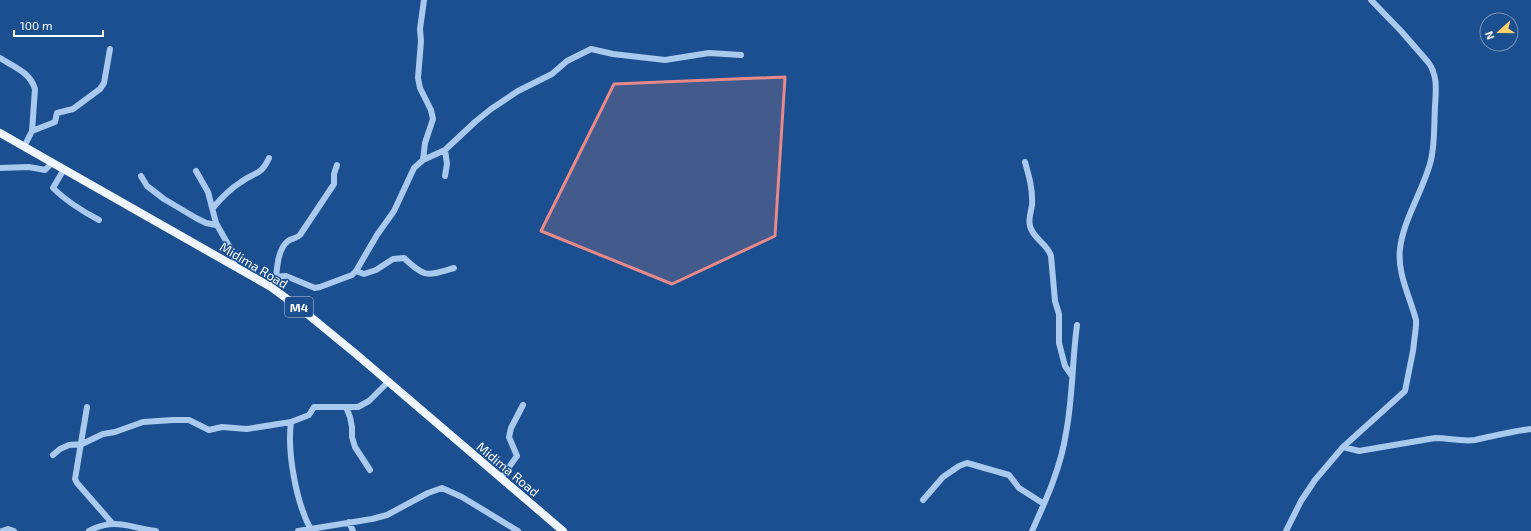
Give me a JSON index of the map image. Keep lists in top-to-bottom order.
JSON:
{
  "streets": {
    "main road": ["Midima Road", "M4"]
  },
  "scale_bar": "100 m",
  "north": "left"
}
